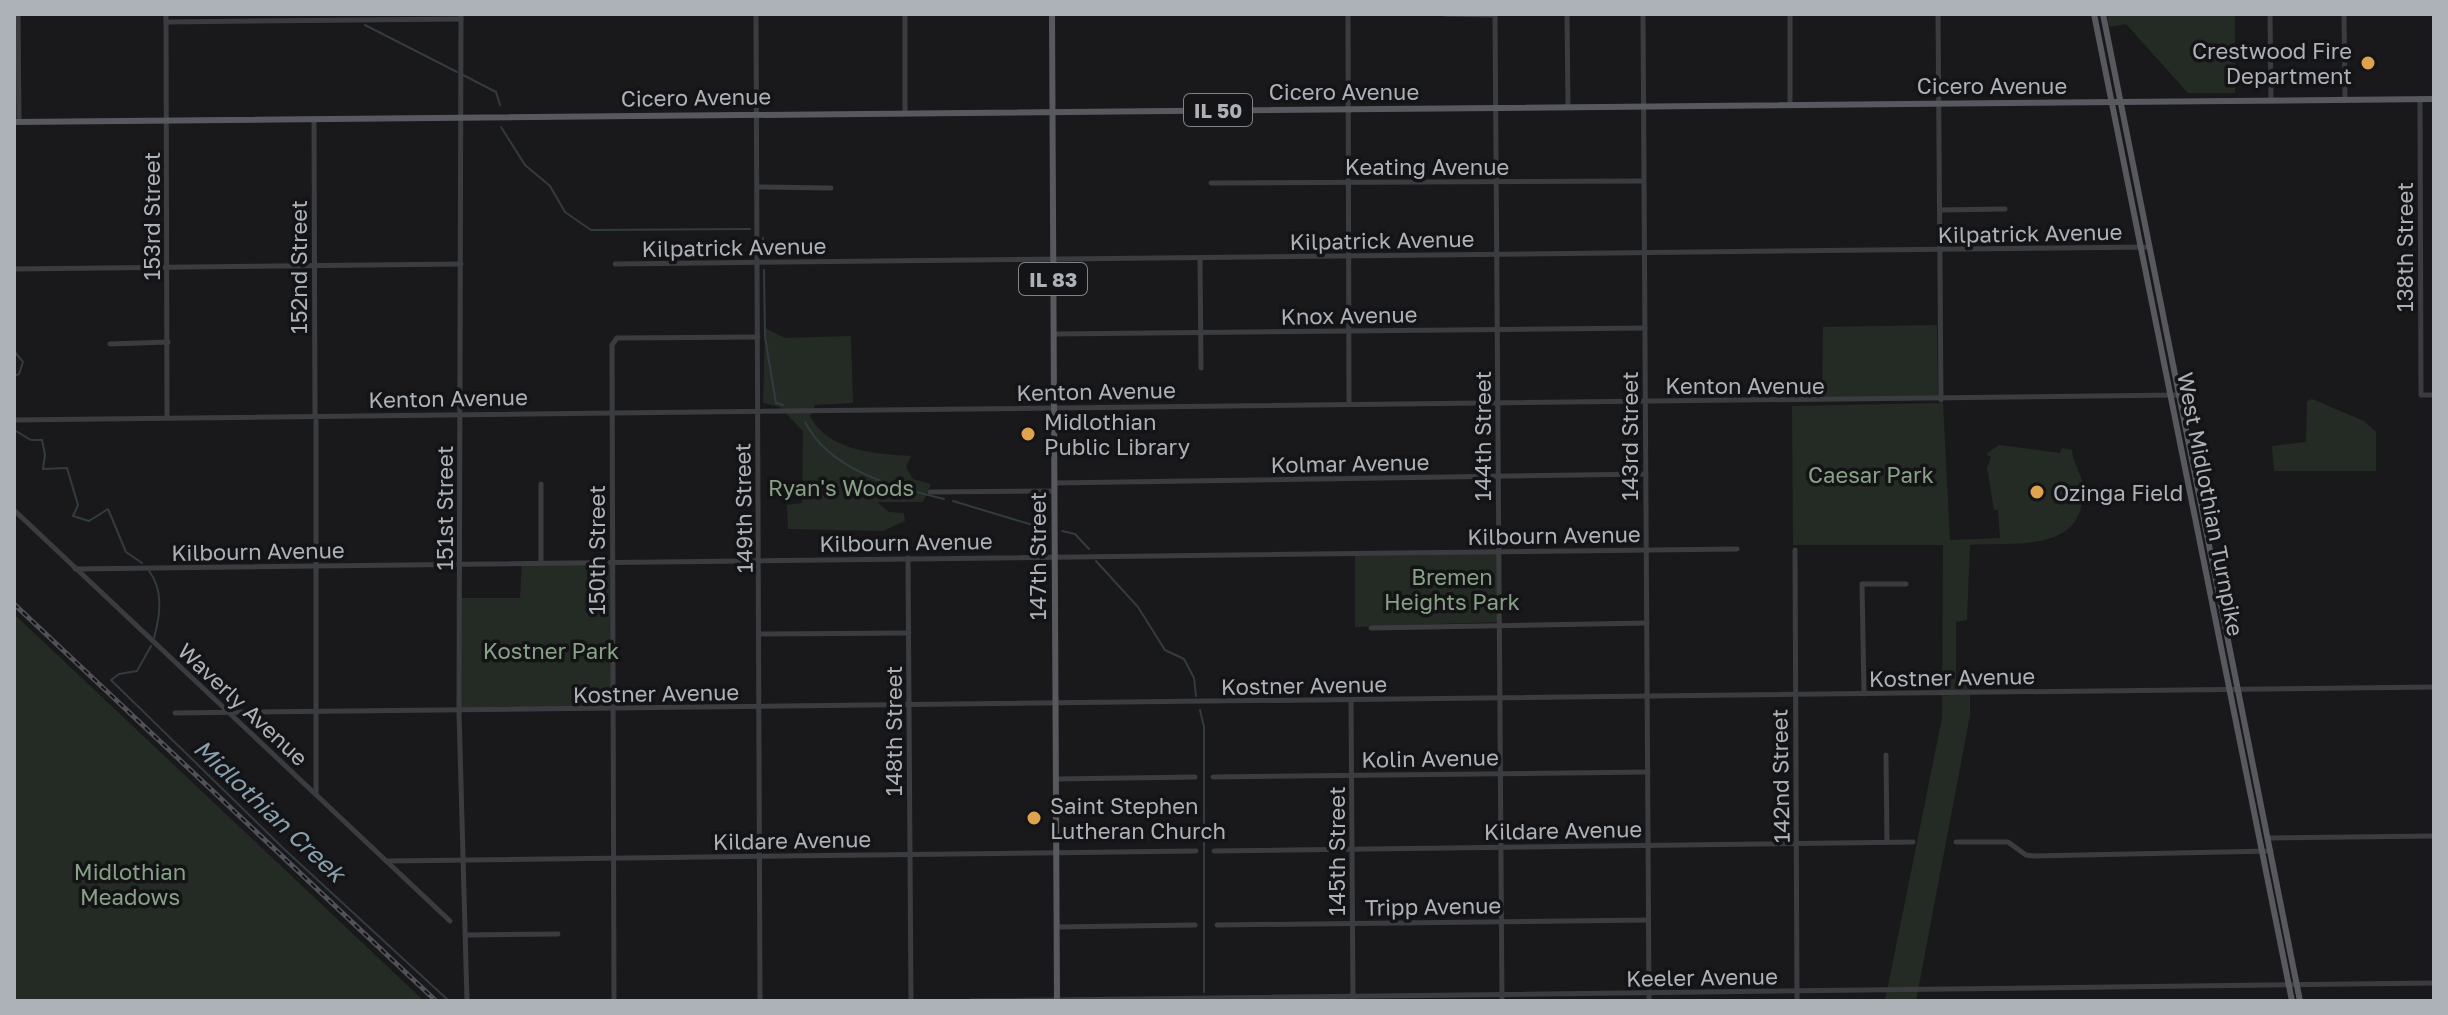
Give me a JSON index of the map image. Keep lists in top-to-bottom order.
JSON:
{
  "streets": {
    "main road": [
      "Cicero Avenue",
      "IL 50",
      "IL 83",
      "West Midlothian Turnpike",
      "147th Street"
    ],
    "street": [
      "Keating Avenue",
      "153rd Street",
      "Kilpatrick Avenue",
      "138th Street",
      "152nd Street",
      "Knox Avenue",
      "Kenton Avenue",
      "144th Street",
      "143rd Street",
      "Kolmar Avenue",
      "151st Street",
      "149th Street",
      "Kilbourn Avenue",
      "150th Street",
      "Kostner Avenue",
      "Waverly Avenue",
      "148th Street",
      "Kolin Avenue",
      "142nd Street",
      "Kildare Avenue",
      "145th Street",
      "Tripp Avenue",
      "Keeler Avenue"
    ]
  },
  "crossings": [
    ["Cicero Avenue", "153rd Street"],
    ["Cicero Avenue", "138th Street"],
    ["Cicero Avenue", "152nd Street"],
    ["Cicero Avenue", "144th Street"],
    ["Cicero Avenue", "143rd Street"],
    ["Cicero Avenue", "West Midlothian Turnpike"],
    ["Cicero Avenue", "151st Street"],
    ["Cicero Avenue", "149th Street"],
    ["Cicero Avenue", "147th Street"],
    ["Keating Avenue", "144th Street"],
    ["Keating Avenue", "143rd Street"],
    ["153rd Street", "Kenton Avenue"],
    ["Kilpatrick Avenue", "144th Street"],
    ["Kilpatrick Avenue", "143rd Street"],
    ["Kilpatrick Avenue", "West Midlothian Turnpike"],
    ["Kilpatrick Avenue", "149th Street"],
    ["Kilpatrick Avenue", "147th Street"],
    ["152nd Street", "Kenton Avenue"],
    ["152nd Street", "Kilbourn Avenue"],
    ["152nd Street", "Kostner Avenue"],
    ["152nd Street", "Waverly Avenue"],
    ["Knox Avenue", "144th Street"],
    ["Knox Avenue", "143rd Street"],
    ["Knox Avenue", "147th Street"],
    ["Kenton Avenue", "144th Street"],
    ["Kenton Avenue", "143rd Street"],
    ["Kenton Avenue", "West Midlothian Turnpike"],
    ["Kenton Avenue", "151st Street"],
    ["Kenton Avenue", "149th Street"],
    ["Kenton Avenue", "150th Street"],
    ["Kenton Avenue", "147th Street"],
    ["144th Street", "Kolmar Avenue"],
    ["144th Street", "Kilbourn Avenue"],
    ["144th Street", "Kostner Avenue"],
    ["144th Street", "Kolin Avenue"],
    ["144th Street", "Kildare Avenue"],
    ["144th Street", "Tripp Avenue"],
    ["144th Street", "Keeler Avenue"],
    ["143rd Street", "Kolmar Avenue"],
    ["143rd Street", "Kilbourn Avenue"],
    ["143rd Street", "Kostner Avenue"],
    ["143rd Street", "Kolin Avenue"],
    ["143rd Street", "Kildare Avenue"],
    ["143rd Street", "Tripp Avenue"],
    ["143rd Street", "Keeler Avenue"],
    ["Kolmar Avenue", "147th Street"],
    ["West Midlothian Turnpike", "Kostner Avenue"],
    ["West Midlothian Turnpike", "Keeler Avenue"],
    ["151st Street", "Kilbourn Avenue"],
    ["151st Street", "Kostner Avenue"],
    ["151st Street", "Kildare Avenue"],
    ["149th Street", "Kilbourn Avenue"],
    ["149th Street", "150th Street"],
    ["149th Street", "Kostner Avenue"],
    ["149th Street", "Kildare Avenue"],
    ["Kilbourn Avenue", "150th Street"],
    ["Kilbourn Avenue", "147th Street"],
    ["Kilbourn Avenue", "Waverly Avenue"],
    ["Kilbourn Avenue", "148th Street"],
    ["150th Street", "Kostner Avenue"],
    ["150th Street", "Kildare Avenue"],
    ["147th Street", "Kostner Avenue"],
    ["147th Street", "Kildare Avenue"],
    ["147th Street", "Keeler Avenue"],
    ["Kostner Avenue", "Waverly Avenue"],
    ["Kostner Avenue", "148th Street"],
    ["Kostner Avenue", "142nd Street"],
    ["Kostner Avenue", "145th Street"],
    ["Waverly Avenue", "Kildare Avenue"],
    ["148th Street", "Kildare Avenue"],
    ["Kolin Avenue", "145th Street"],
    ["142nd Street", "Kildare Avenue"],
    ["142nd Street", "Keeler Avenue"],
    ["Kildare Avenue", "145th Street"],
    ["145th Street", "Tripp Avenue"],
    ["145th Street", "Keeler Avenue"]
  ],
  "water": ["Midlothian Creek"],
  "parks": [
    "Caesar Park",
    "Ryan's Woods",
    "Bremen Heights Park",
    "Kostner Park",
    "Midlothian Meadows"
  ],
  "places": [
    "Crestwood Fire Department",
    "Midlothian Public Library",
    "Ozinga Field",
    "Saint Stephen Lutheran Church"
  ]
}
